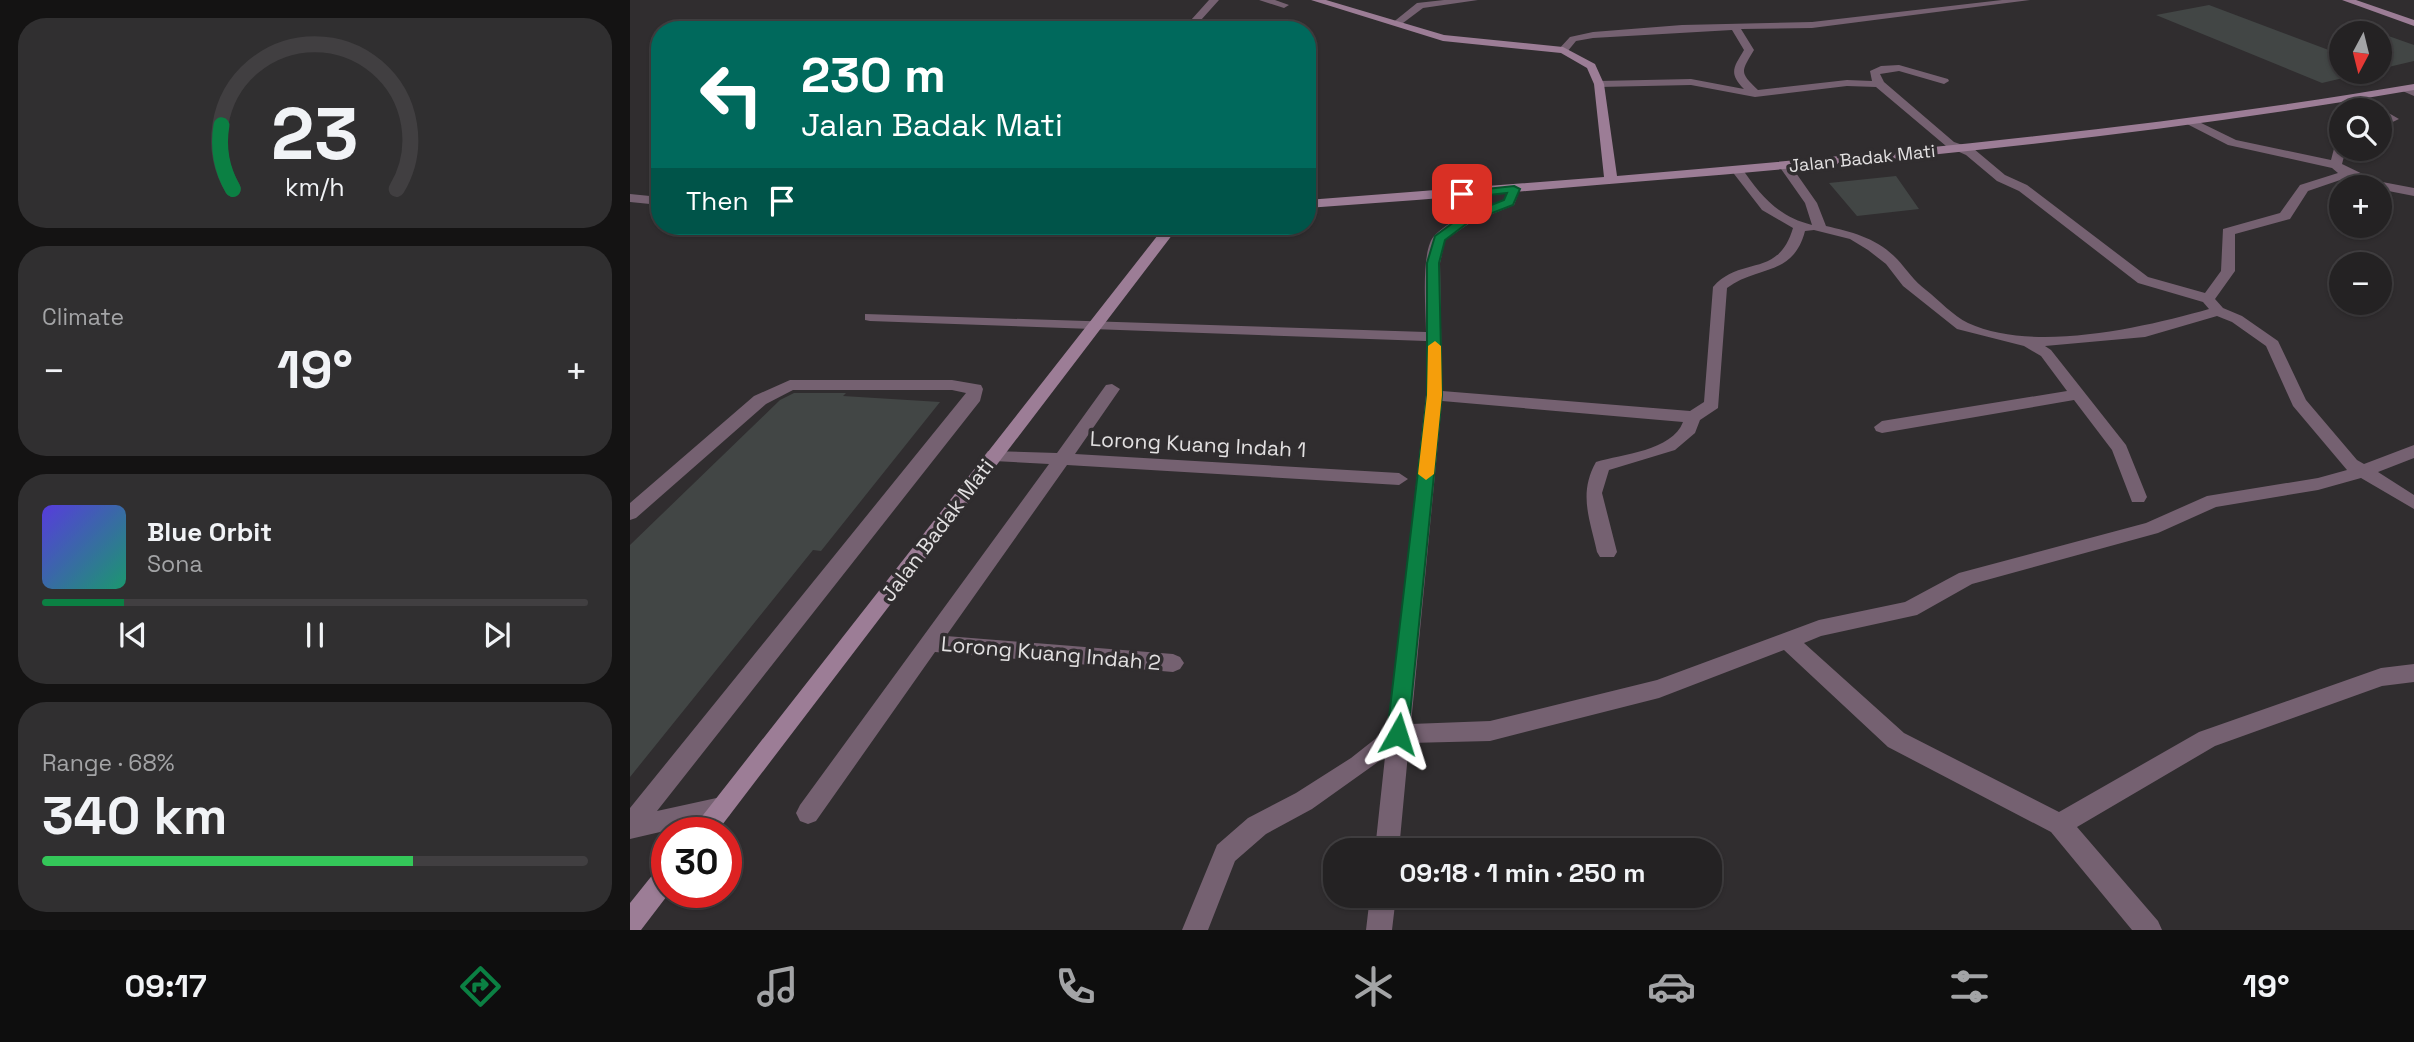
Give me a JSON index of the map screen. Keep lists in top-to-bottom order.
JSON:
{
  "streets": {
    "main road": ["Jalan Badak Mati"],
    "street": ["Lorong Kuang Indah 1", "Lorong Kuang Indah 2"]
  },
  "crossings": [
    ["Jalan Badak Mati", "Lorong Kuang Indah 1"]
  ],
  "north": "bottom",
  "page": {
    "map_buttons": ["+", "−"],
    "turn": ["230 m", "Jalan Badak Mati"],
    "then": "Then",
    "tile": [
      "Climate",
      ["Range · 68%", "340 km"]
    ],
    "heat": ["−", "19°", "+"],
    "song": ["Blue Orbit", "Sona"],
    "limit": "30",
    "trip": "09:18 · 1 min · 250 m",
    "tabs": ["09:17", "19°"],
    "gauge": ["23", "km/h"]
  }
}
